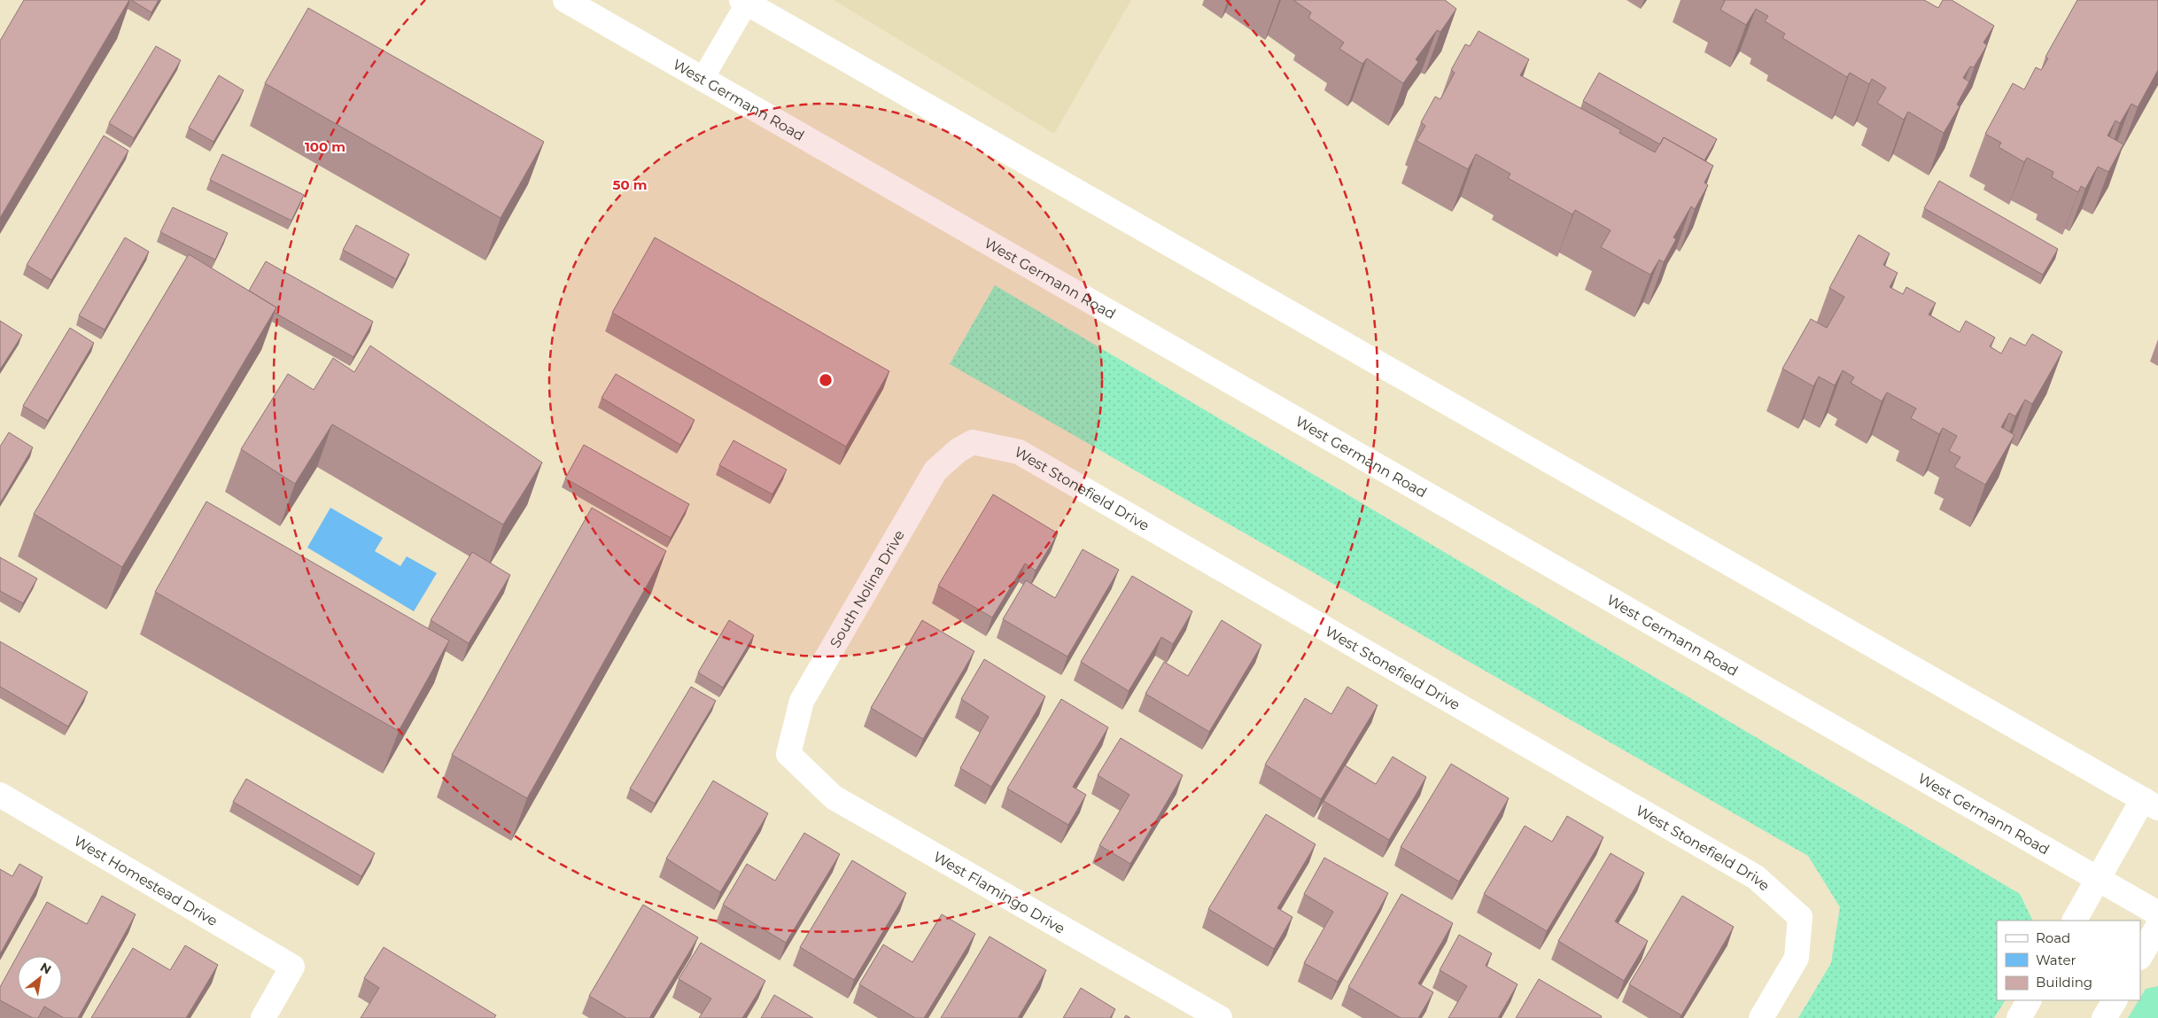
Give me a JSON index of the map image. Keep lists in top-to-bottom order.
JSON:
{
  "streets": {
    "main road": [
      "West Germann Road",
      "West Stonefield Drive",
      "South Nolina Drive",
      "West Homestead Drive",
      "West Flamingo Drive"
    ]
  },
  "crossings": [
    ["West Stonefield Drive", "South Nolina Drive"],
    ["South Nolina Drive", "West Flamingo Drive"]
  ],
  "legend": ["Road", "Water", "Building"],
  "north": "top right",
  "rings": ["100 m", "50 m"]
}
